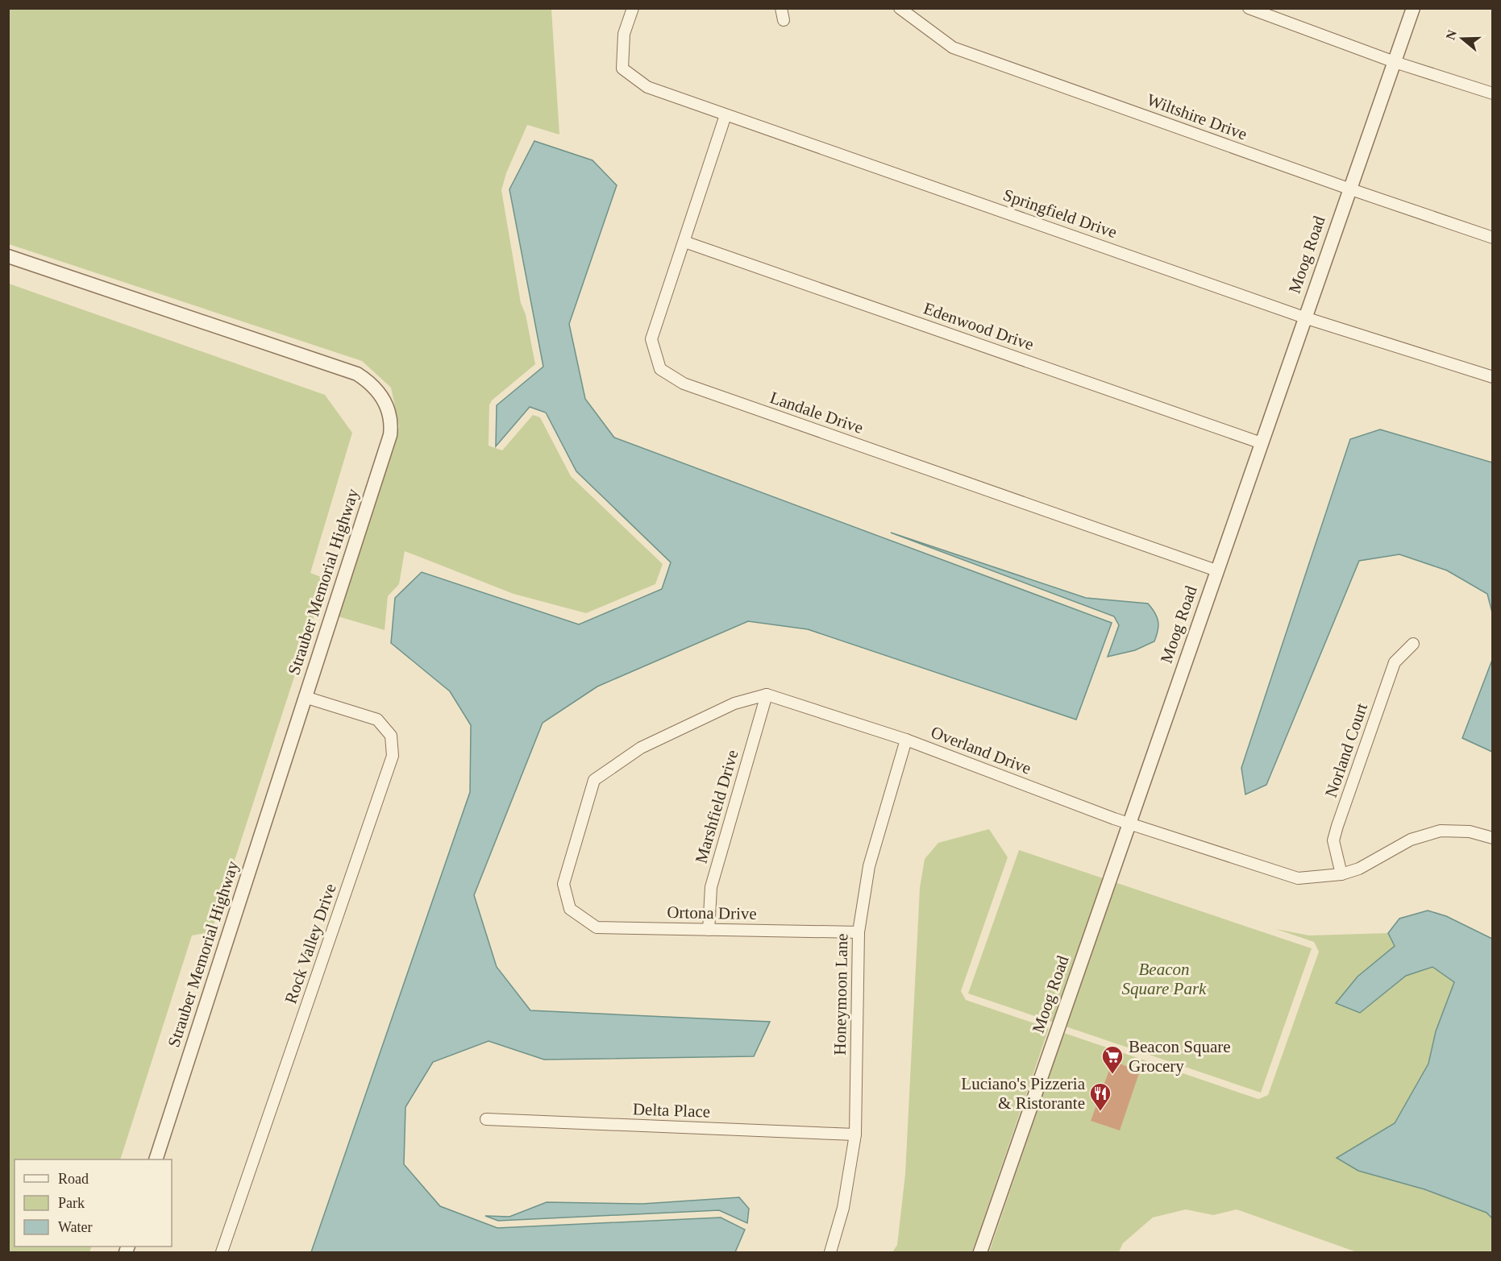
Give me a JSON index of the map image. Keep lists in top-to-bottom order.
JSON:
{
  "streets": {
    "street": [
      "Wiltshire Drive",
      "Springfield Drive",
      "Moog Road",
      "Edenwood Drive",
      "Landale Drive",
      "Strauber Memorial Highway",
      "Overland Drive",
      "Norland Court",
      "Marshfield Drive",
      "Ortona Drive",
      "Rock Valley Drive",
      "Honeymoon Lane",
      "Delta Place"
    ]
  },
  "crossings": [
    ["Wiltshire Drive", "Moog Road"],
    ["Springfield Drive", "Moog Road"],
    ["Springfield Drive", "Landale Drive"],
    ["Moog Road", "Edenwood Drive"],
    ["Moog Road", "Landale Drive"],
    ["Moog Road", "Overland Drive"],
    ["Edenwood Drive", "Landale Drive"],
    ["Strauber Memorial Highway", "Rock Valley Drive"],
    ["Overland Drive", "Norland Court"],
    ["Overland Drive", "Marshfield Drive"],
    ["Overland Drive", "Ortona Drive"],
    ["Overland Drive", "Honeymoon Lane"],
    ["Marshfield Drive", "Ortona Drive"],
    ["Ortona Drive", "Honeymoon Lane"],
    ["Honeymoon Lane", "Delta Place"]
  ],
  "parks": ["Beacon Square Park"],
  "places": {
    "supermarket": ["Beacon Square Grocery"],
    "restaurant": ["Luciano's Pizzeria & Ristorante"]
  },
  "legend": ["Road", "Park", "Water"],
  "north": "left"
}
